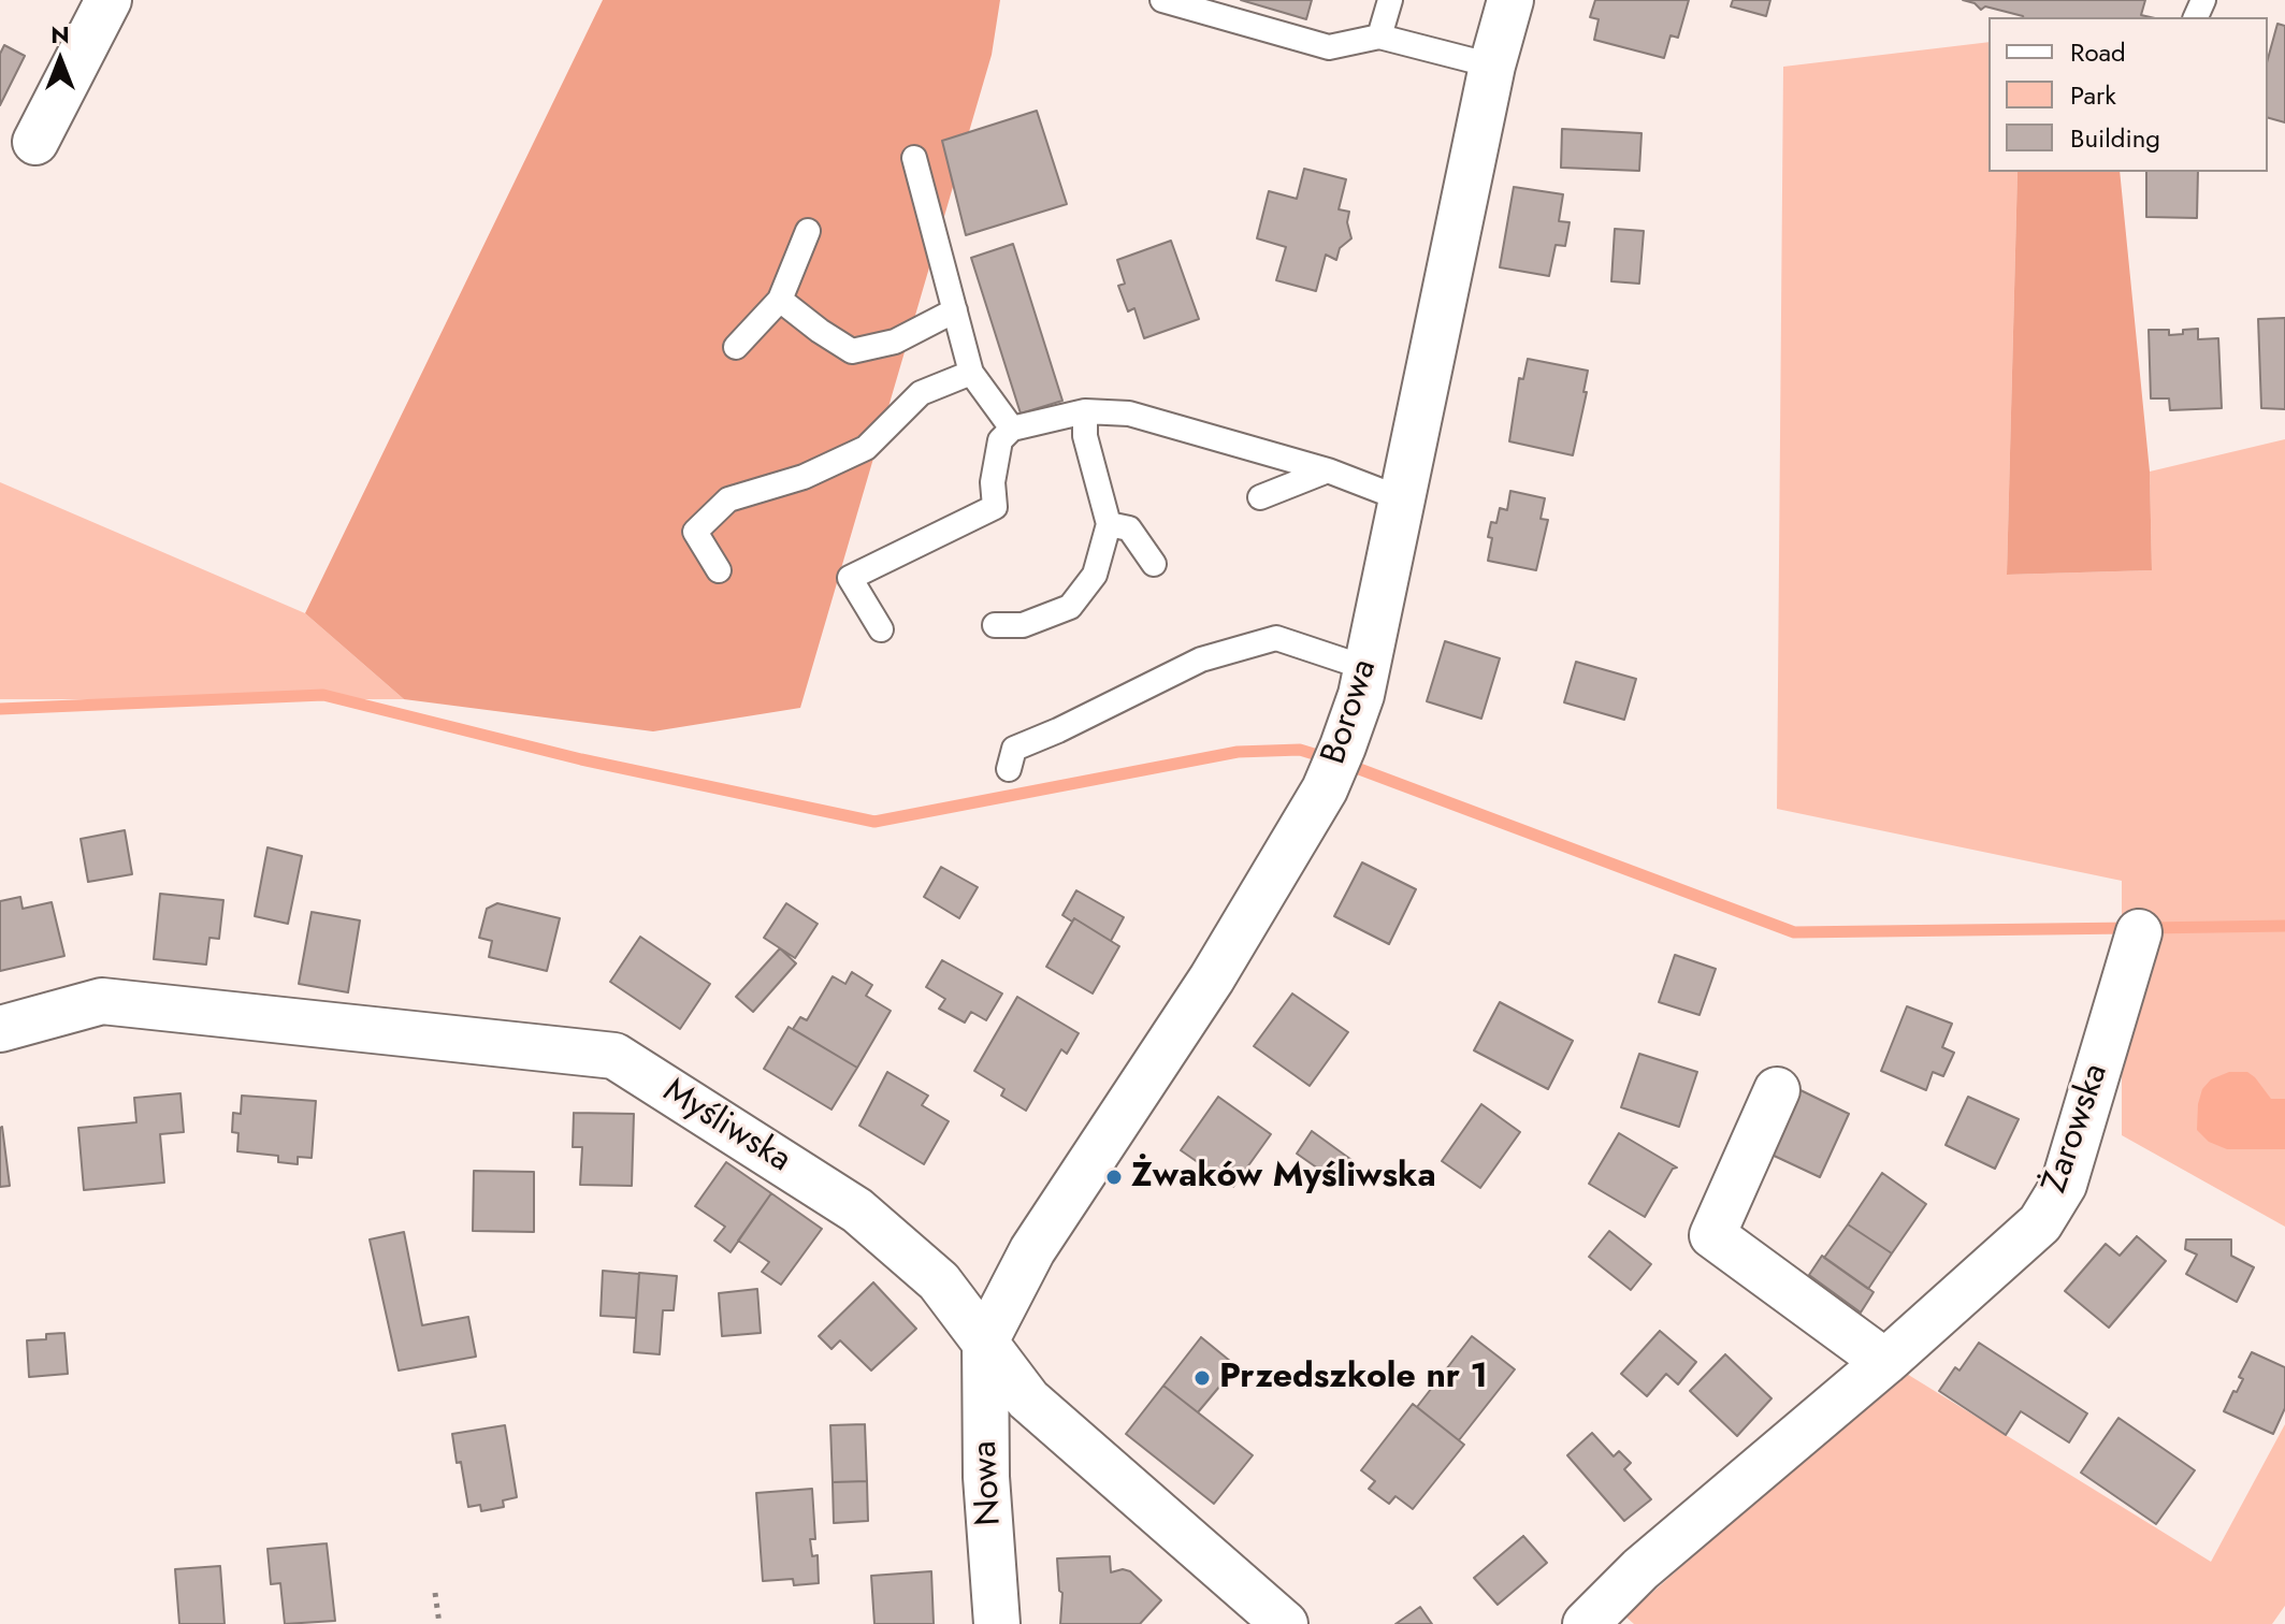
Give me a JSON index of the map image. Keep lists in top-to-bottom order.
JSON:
{
  "streets": {
    "street": [
      "Borowa",
      "Myśliwska",
      "Żarowska",
      "Nowa"
    ]
  },
  "crossings": [
    ["Borowa", "Myśliwska"],
    ["Borowa", "Nowa"],
    ["Myśliwska", "Nowa"]
  ],
  "places": ["Żwaków Myśliwska", "Przedszkole nr 1"],
  "legend": ["Road", "Park", "Building"],
  "north": "top"
}
